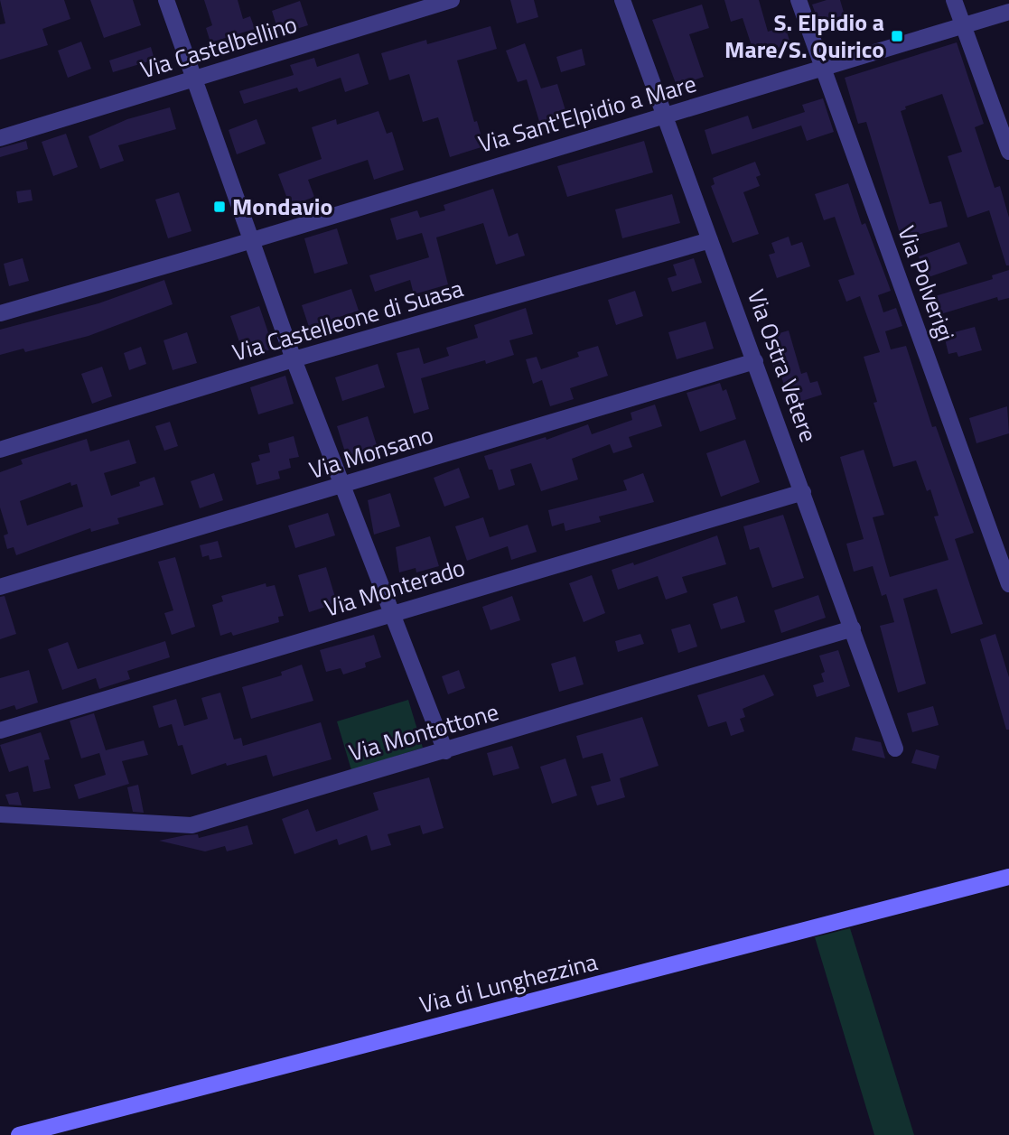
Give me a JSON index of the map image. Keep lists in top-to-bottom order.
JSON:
{
  "streets": {
    "street": [
      "Via Castelbellino",
      "Via Sant'Elpidio a Mare",
      "Via Polverigi",
      "Via Castelleone di Suasa",
      "Via Ostra Vetere",
      "Via Monsano",
      "Via Monterado",
      "Via Montottone",
      "Via di Lunghezzina"
    ]
  },
  "crossings": [
    ["Via Sant'Elpidio a Mare", "Via Polverigi"],
    ["Via Sant'Elpidio a Mare", "Via Ostra Vetere"],
    ["Via Castelleone di Suasa", "Via Ostra Vetere"],
    ["Via Ostra Vetere", "Via Monsano"],
    ["Via Ostra Vetere", "Via Monterado"],
    ["Via Ostra Vetere", "Via Montottone"]
  ],
  "places": {
    "transit": ["S. Elpidio a Mare/S. Quirico", "Mondavio"]
  }
}
